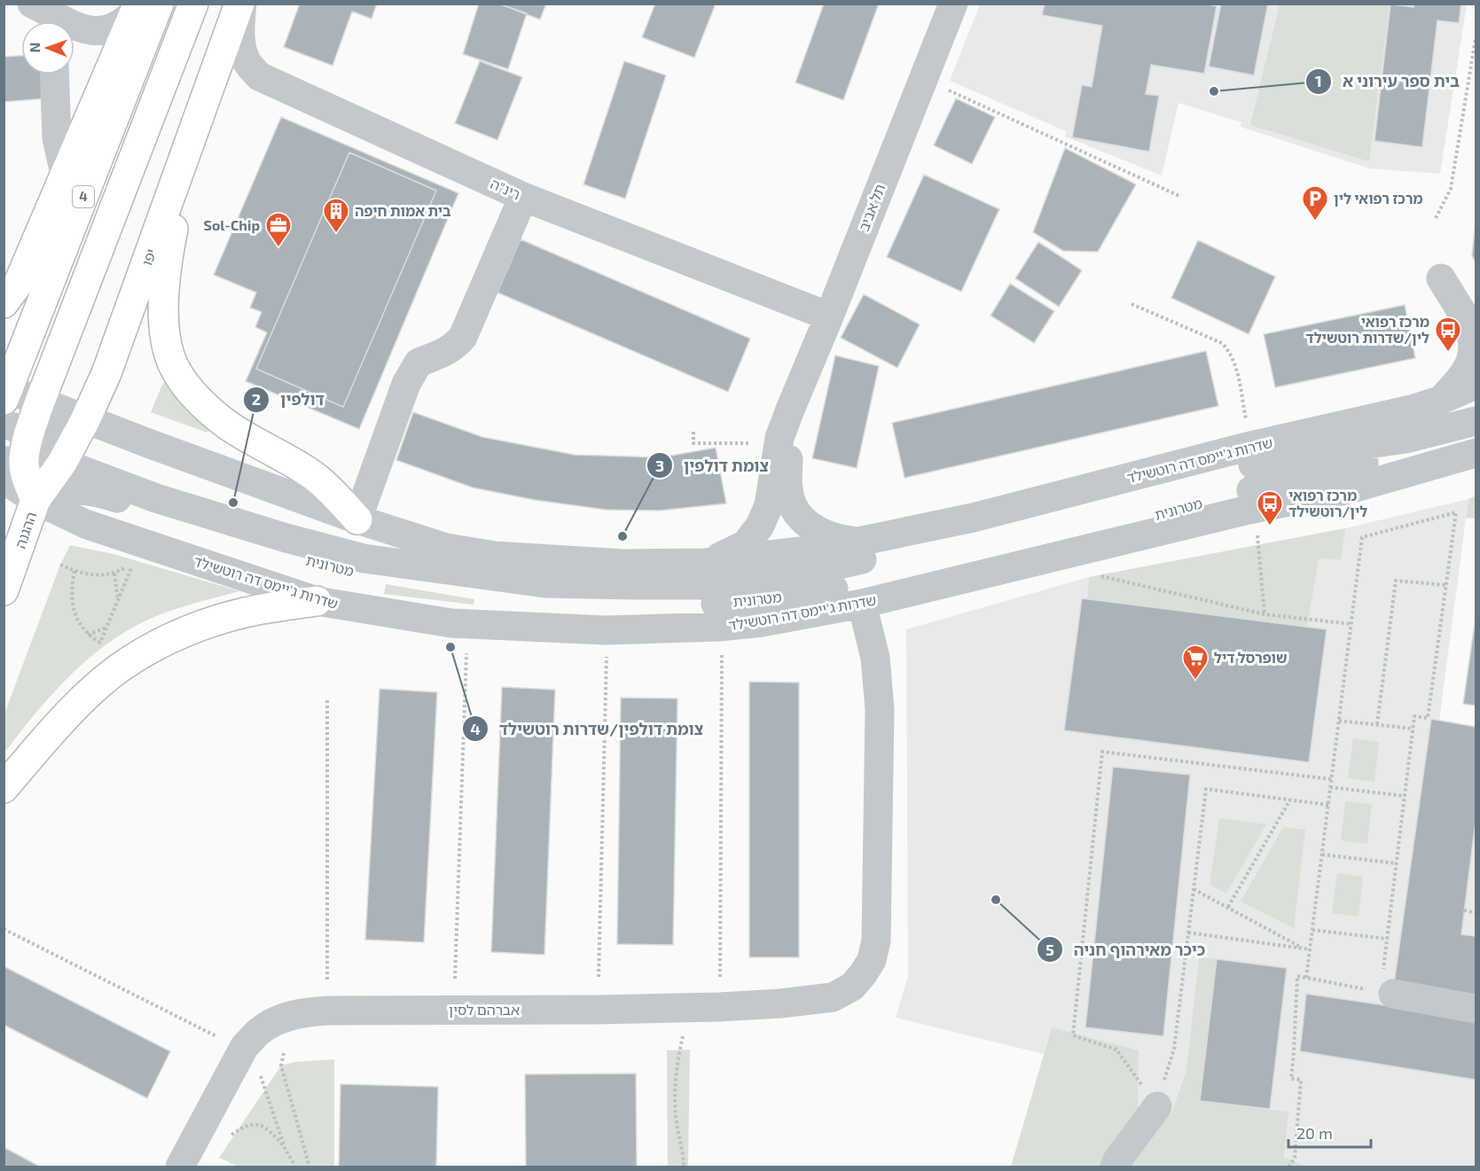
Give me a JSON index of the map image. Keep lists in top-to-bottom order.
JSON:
{
  "streets": {
    "highway": ["4", "יפו", "ההגנה"],
    "street": [
      "רינ\"ה",
      "תל אביב",
      "שדרות ג'יימס דה רוטשילד",
      "מטרונית",
      "אברהם לסין"
    ]
  },
  "crossings": [
    ["רינ\"ה", "תל אביב"],
    ["רינ\"ה", "יפו"],
    ["4", "שדרות ג'יימס דה רוטשילד"],
    ["תל אביב", "שדרות ג'יימס דה רוטשילד"],
    ["יפו", "שדרות ג'יימס דה רוטשילד"],
    ["יפו", "מטרונית"],
    ["יפו", "ההגנה"],
    ["שדרות ג'יימס דה רוטשילד", "מטרונית"],
    ["שדרות ג'יימס דה רוטשילד", "ההגנה"],
    ["שדרות ג'יימס דה רוטשילד", "אברהם לסין"],
    ["מטרונית", "ההגנה"]
  ],
  "places": {
    "other": [
      "בית ספר עירוני א",
      "דולפין",
      "צומת דולפין",
      "צומת דולפין/שדרות רוטשילד",
      "כיכר מאירהוף חניה"
    ],
    "parking": ["מרכז רפואי לין"],
    "building": ["בית אמות חיפה"],
    "office": ["Sol-Chip"],
    "bus stop": ["מרכז רפואי לין/שדרות רוטשילד", "מרכז רפואי לין/רוטשילד"],
    "supermarket": ["שופרסל דיל"]
  },
  "scale_bar": "20 m",
  "north": "left"
}
